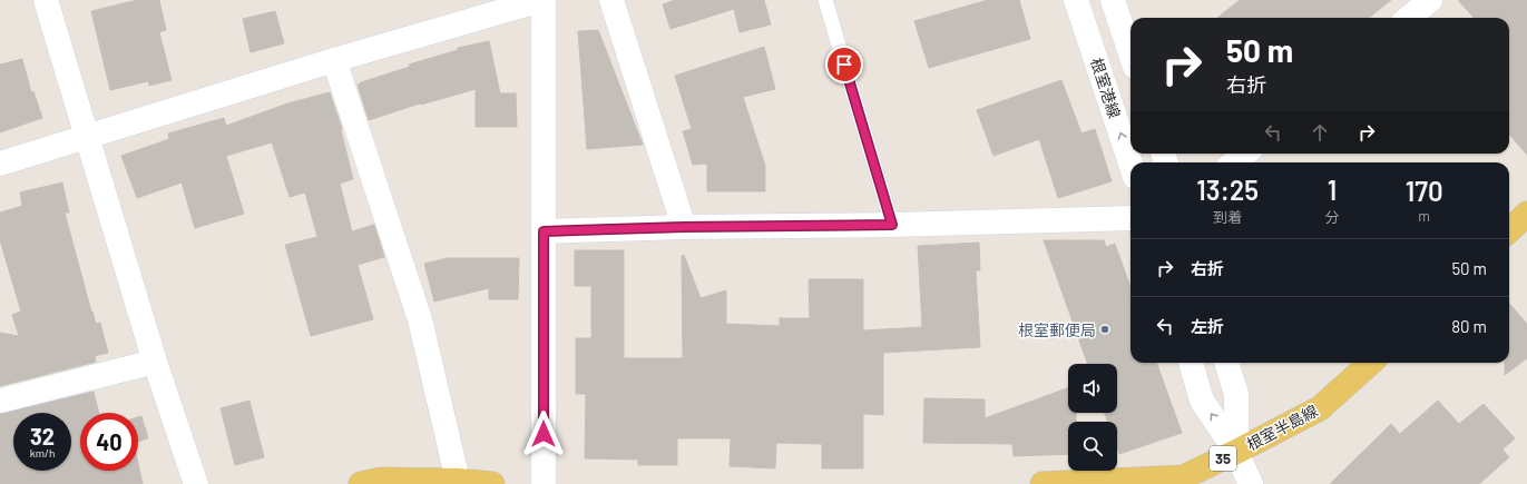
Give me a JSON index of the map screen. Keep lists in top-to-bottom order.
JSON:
{
  "streets": {
    "main road": ["根室半島線", "35"],
    "street": ["根室港線"]
  },
  "places": ["根室郵便局"],
  "page": {
    "turn": ["50 m", "右折"],
    "eta": [
      "13:25",
      "到着",
      "1",
      "分",
      "170",
      "m"
    ],
    "list": [
      {
        "name": "右折",
        "value": "50 m"
      },
      {
        "name": "左折",
        "value": "80 m"
      }
    ],
    "speed": "32 km/h",
    "limit": "40"
  }
}
